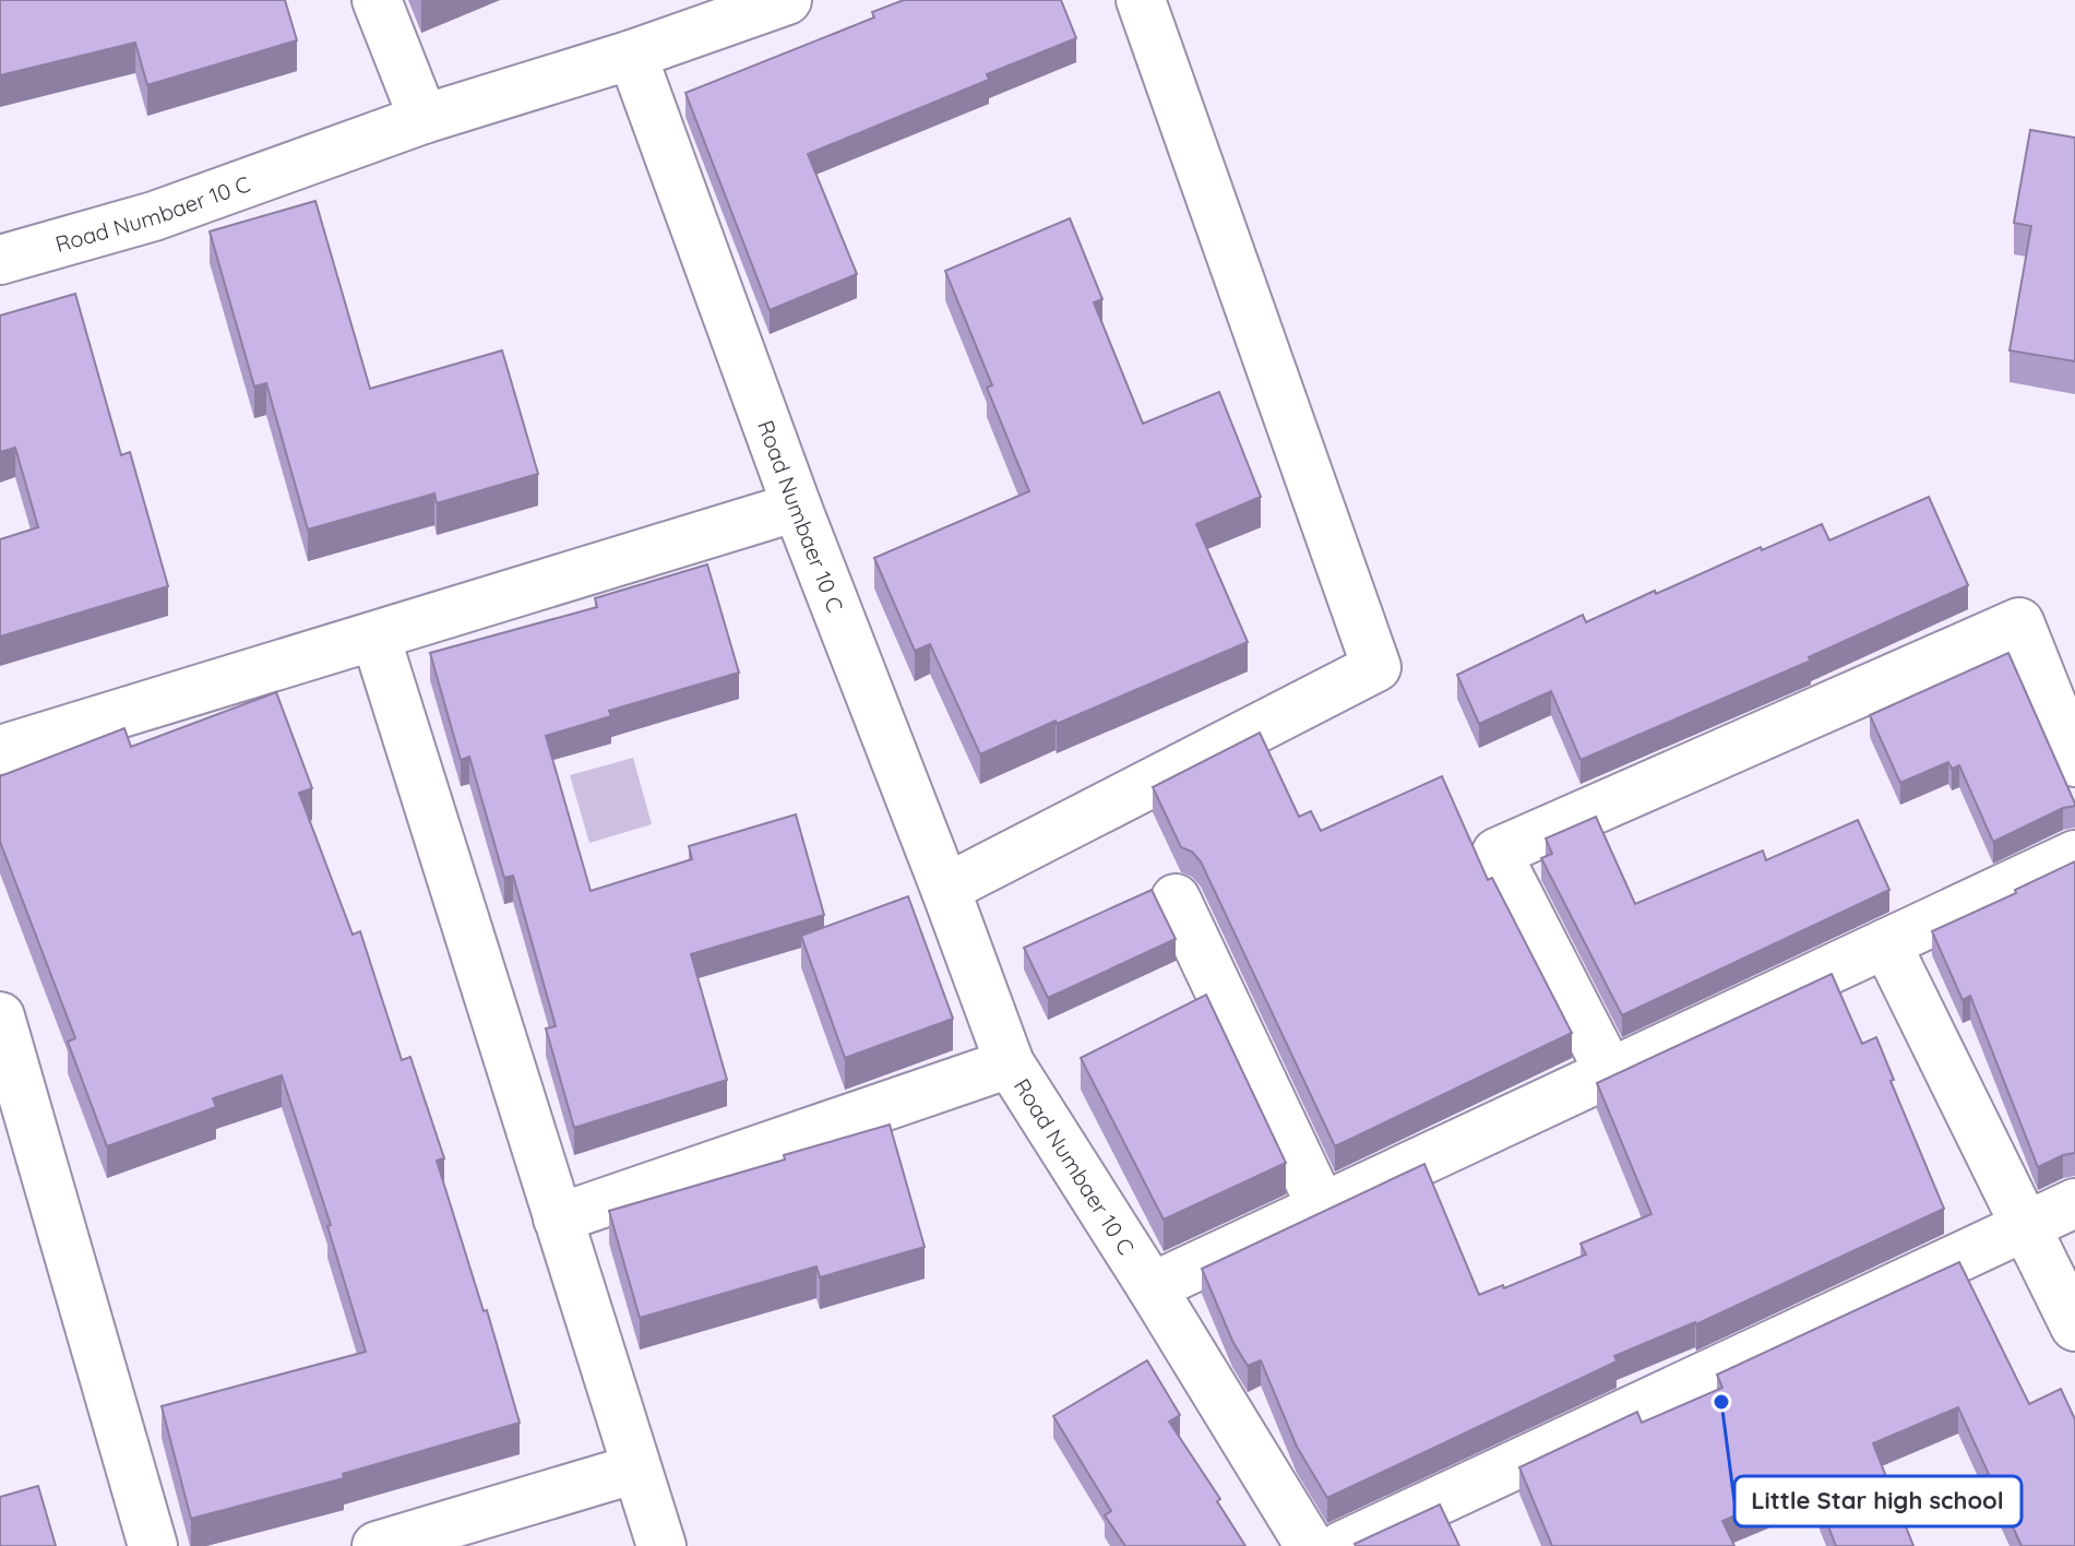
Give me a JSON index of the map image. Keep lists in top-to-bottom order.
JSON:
{
  "streets": {
    "street": ["Road Numbaer 10 C"]
  },
  "places": ["Little Star high school"]
}
